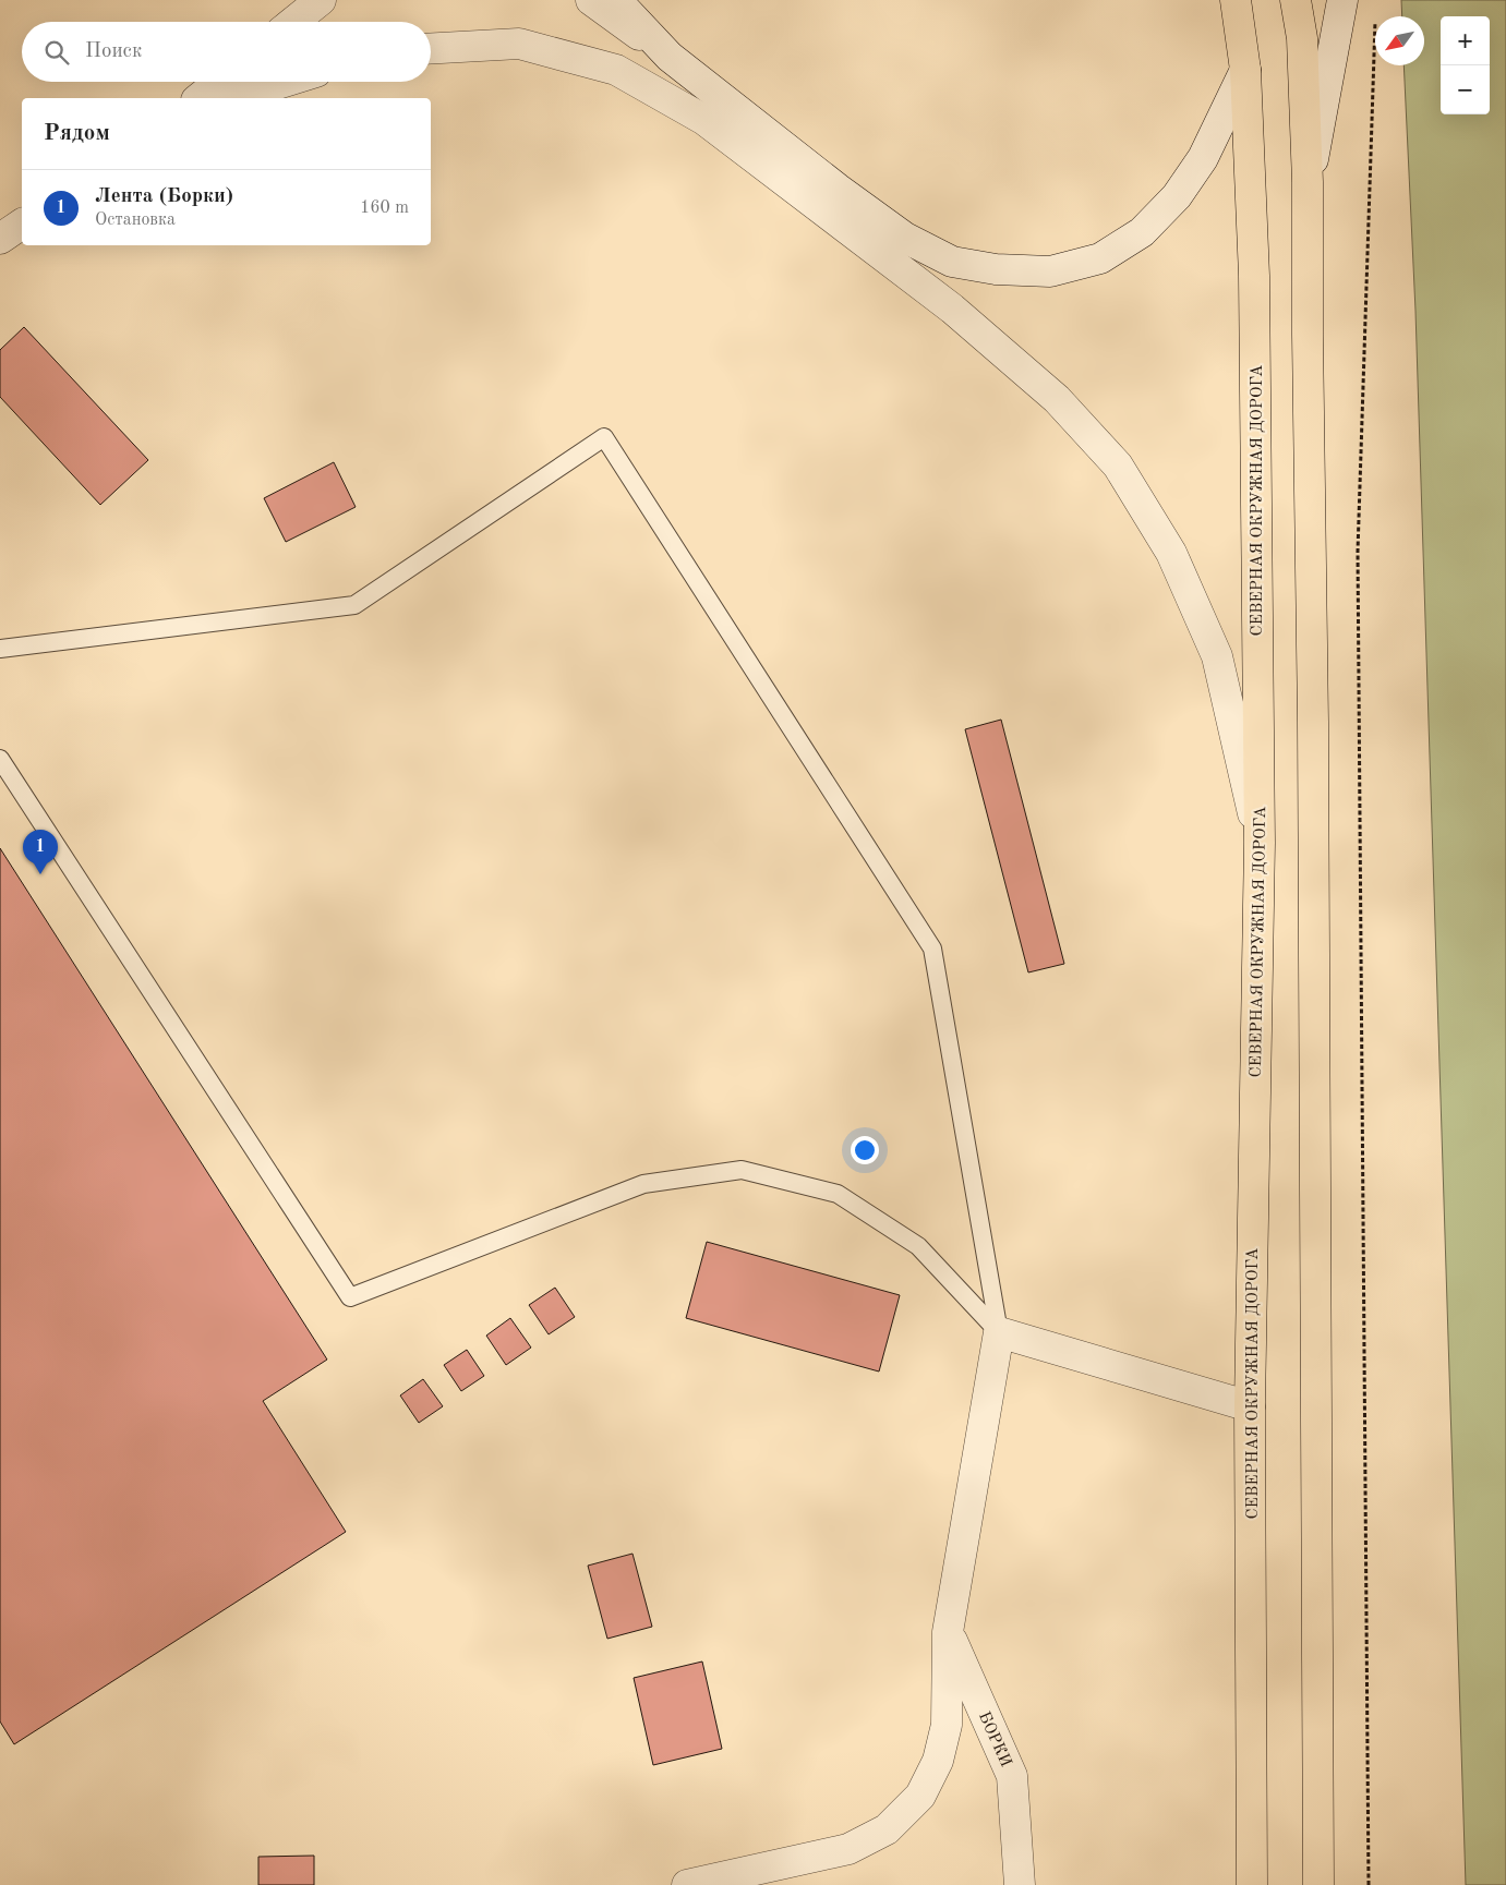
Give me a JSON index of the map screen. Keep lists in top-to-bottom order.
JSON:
{
  "streets": {
    "main road": ["СЕВЕРНАЯ ОКРУЖНАЯ ДОРОГА"],
    "street": ["БОРКИ"]
  },
  "north": "bottom left",
  "page": {
    "map_buttons": ["+", "−"],
    "search": "Поиск",
    "heading": "Рядом",
    "list": [
      {
        "mark": "1",
        "name": "Лента (Борки)",
        "note": "Остановка",
        "value": "160 m"
      }
    ],
    "pins": "1"
  }
}
